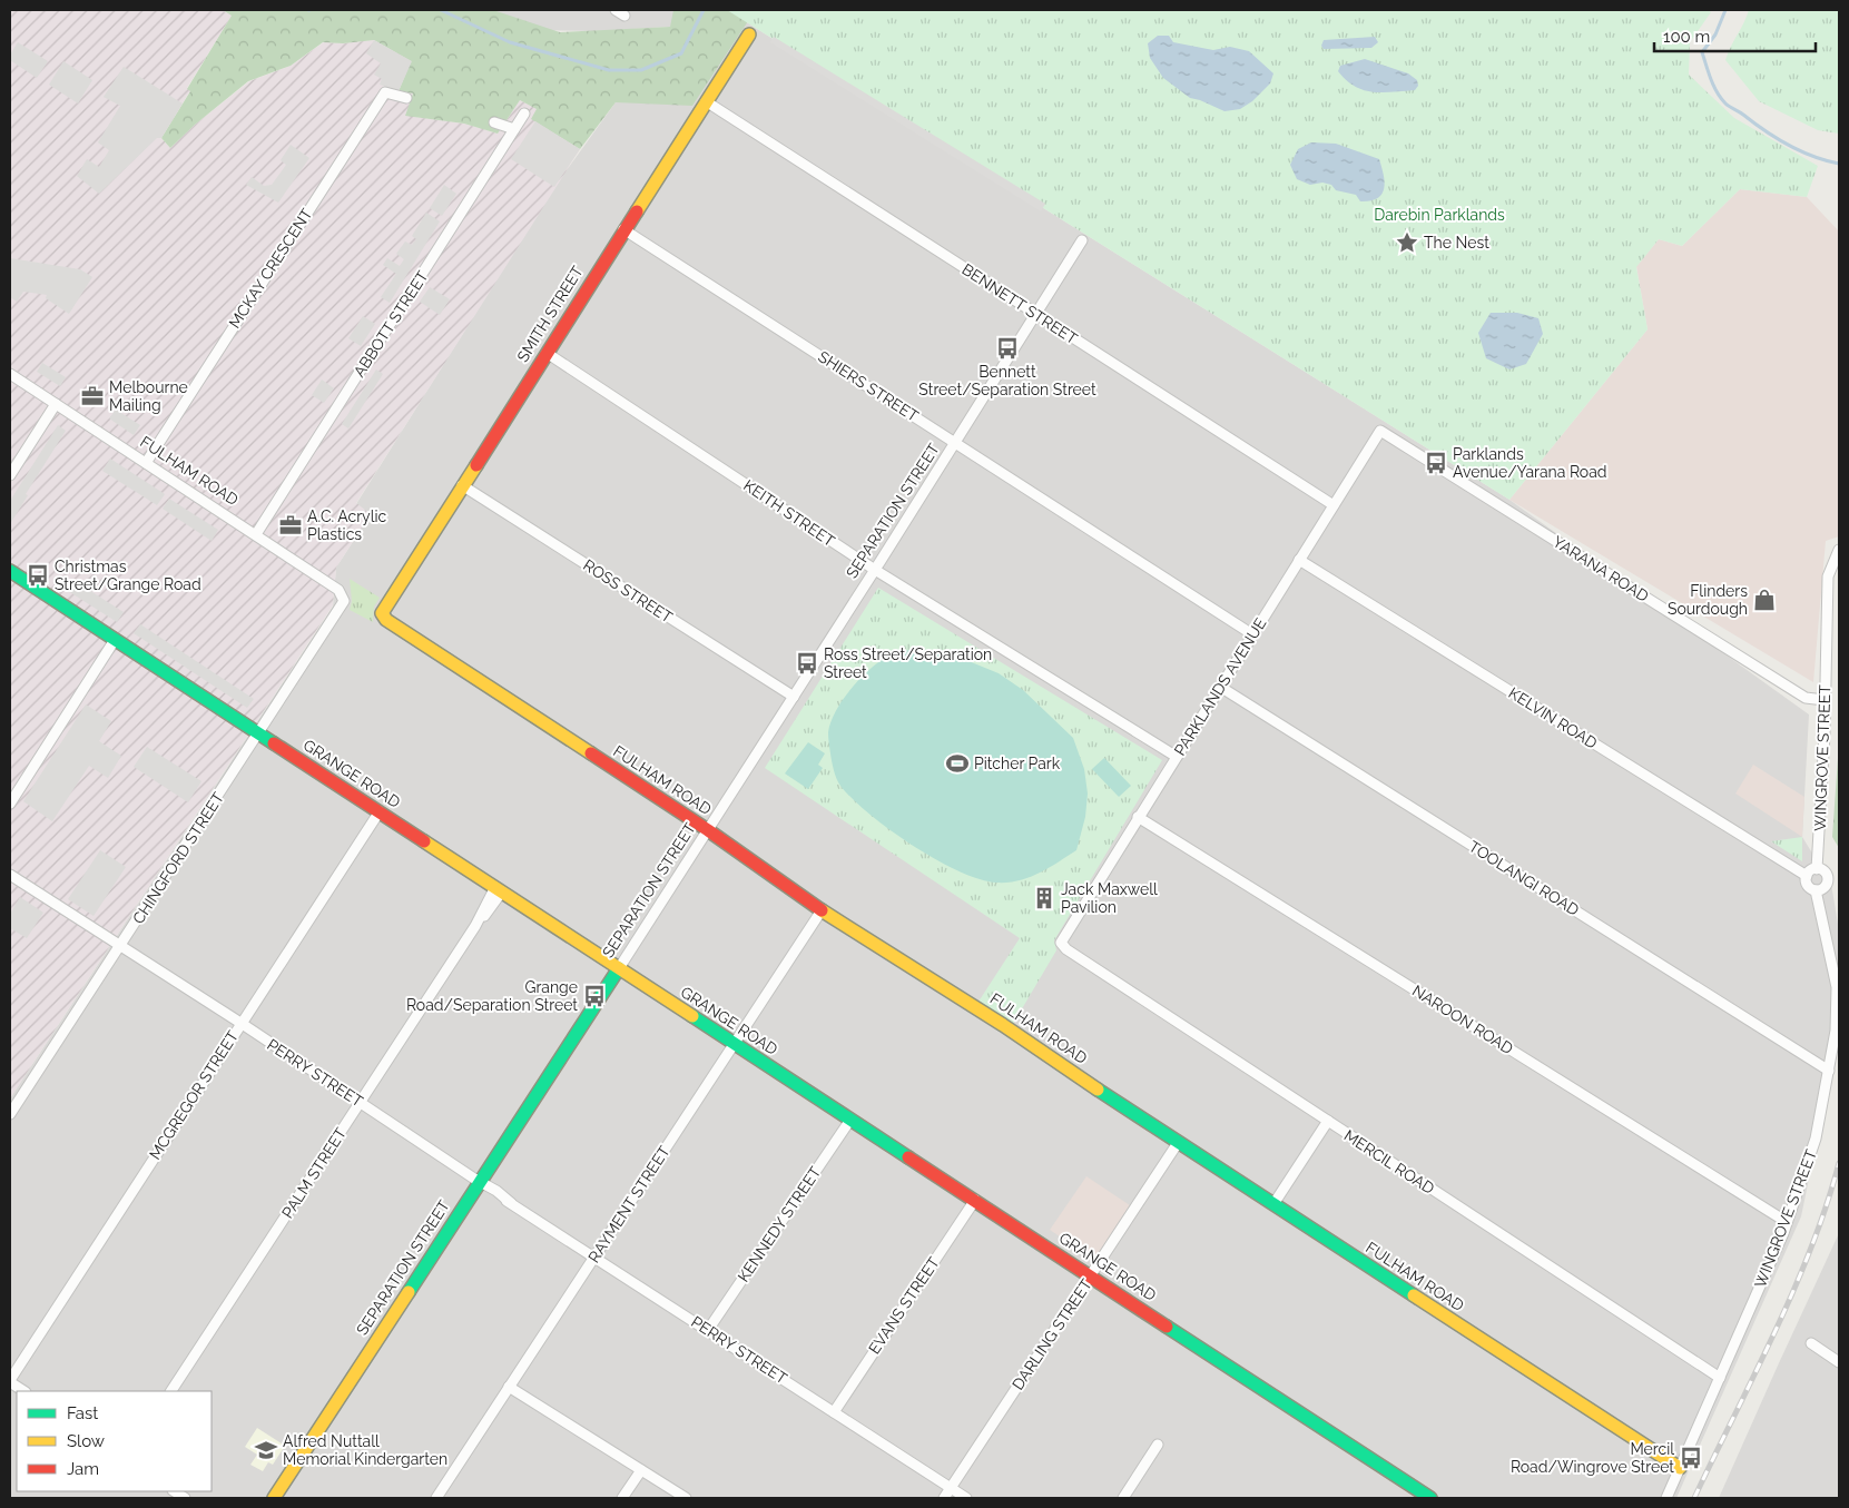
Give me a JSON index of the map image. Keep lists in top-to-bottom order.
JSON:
{
  "streets": {
    "street": [
      "MCKAY CRESCENT",
      "BENNETT STREET",
      "SMITH STREET",
      "ABBOTT STREET",
      "SHIERS STREET",
      "FULHAM ROAD",
      "SEPARATION STREET",
      "KEITH STREET",
      "YARANA ROAD",
      "ROSS STREET",
      "PARKLANDS AVENUE",
      "KELVIN ROAD",
      "WINGROVE STREET",
      "GRANGE ROAD",
      "CHINGFORD STREET",
      "TOOLANGI ROAD",
      "NAROON ROAD",
      "PERRY STREET",
      "MCGREGOR STREET",
      "MERCIL ROAD",
      "PALM STREET",
      "RAYMENT STREET",
      "KENNEDY STREET",
      "EVANS STREET",
      "DARLING STREET"
    ]
  },
  "crossings": [
    ["MCKAY CRESCENT", "FULHAM ROAD"],
    ["BENNETT STREET", "SMITH STREET"],
    ["BENNETT STREET", "SEPARATION STREET"],
    ["BENNETT STREET", "PARKLANDS AVENUE"],
    ["SMITH STREET", "SHIERS STREET"],
    ["SMITH STREET", "FULHAM ROAD"],
    ["SMITH STREET", "KEITH STREET"],
    ["SMITH STREET", "ROSS STREET"],
    ["ABBOTT STREET", "FULHAM ROAD"],
    ["SHIERS STREET", "SEPARATION STREET"],
    ["SHIERS STREET", "PARKLANDS AVENUE"],
    ["FULHAM ROAD", "SEPARATION STREET"],
    ["FULHAM ROAD", "WINGROVE STREET"],
    ["FULHAM ROAD", "CHINGFORD STREET"],
    ["FULHAM ROAD", "RAYMENT STREET"],
    ["FULHAM ROAD", "DARLING STREET"],
    ["SEPARATION STREET", "KEITH STREET"],
    ["SEPARATION STREET", "ROSS STREET"],
    ["SEPARATION STREET", "GRANGE ROAD"],
    ["SEPARATION STREET", "PERRY STREET"],
    ["KEITH STREET", "PARKLANDS AVENUE"],
    ["YARANA ROAD", "PARKLANDS AVENUE"],
    ["YARANA ROAD", "WINGROVE STREET"],
    ["PARKLANDS AVENUE", "KELVIN ROAD"],
    ["PARKLANDS AVENUE", "TOOLANGI ROAD"],
    ["PARKLANDS AVENUE", "NAROON ROAD"],
    ["PARKLANDS AVENUE", "MERCIL ROAD"],
    ["KELVIN ROAD", "WINGROVE STREET"],
    ["WINGROVE STREET", "TOOLANGI ROAD"],
    ["WINGROVE STREET", "NAROON ROAD"],
    ["WINGROVE STREET", "MERCIL ROAD"],
    ["GRANGE ROAD", "CHINGFORD STREET"],
    ["GRANGE ROAD", "MCGREGOR STREET"],
    ["GRANGE ROAD", "PALM STREET"],
    ["GRANGE ROAD", "RAYMENT STREET"],
    ["GRANGE ROAD", "KENNEDY STREET"],
    ["GRANGE ROAD", "EVANS STREET"],
    ["GRANGE ROAD", "DARLING STREET"],
    ["CHINGFORD STREET", "PERRY STREET"],
    ["PERRY STREET", "MCGREGOR STREET"],
    ["PERRY STREET", "PALM STREET"],
    ["PERRY STREET", "RAYMENT STREET"],
    ["PERRY STREET", "KENNEDY STREET"],
    ["PERRY STREET", "EVANS STREET"],
    ["PERRY STREET", "DARLING STREET"]
  ],
  "parks": ["Darebin Parklands"],
  "places": {
    "place": ["The Nest"],
    "bus stop": [
      "Bennett Street/Separation Street",
      "Parklands Avenue/Yarana Road",
      "Christmas Street/Grange Road",
      "Ross Street/Separation Street",
      "Grange Road/Separation Street",
      "Mercil Road/Wingrove Street"
    ],
    "office": ["Melbourne Mailing", "A.C. Acrylic Plastics"],
    "shop": ["Flinders Sourdough"],
    "sports": ["Pitcher Park"],
    "building": ["Jack Maxwell Pavilion"],
    "school or university": ["Alfred Nuttall Memorial Kindergarten"]
  },
  "legend": ["Fast", "Slow", "Jam"],
  "scale_bar": "100 m"
}
